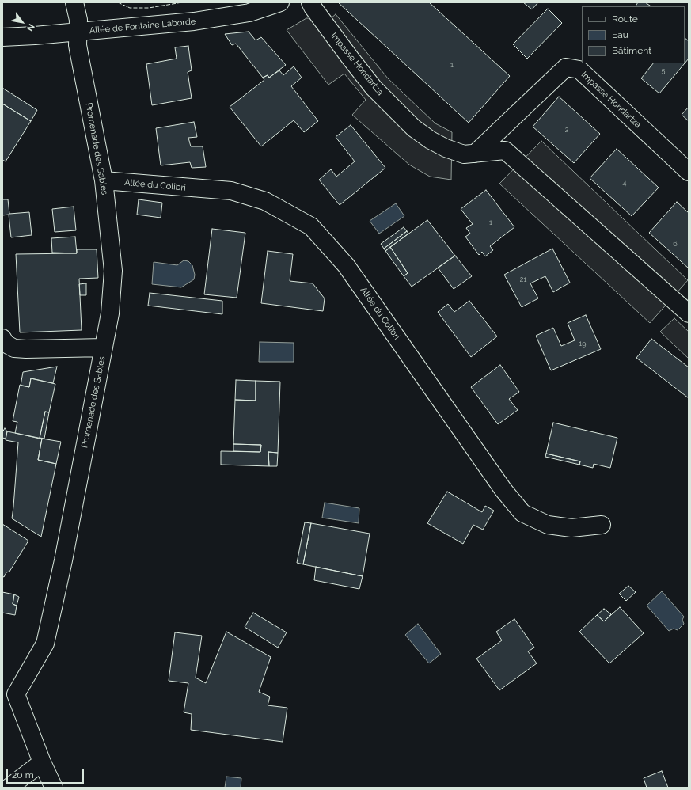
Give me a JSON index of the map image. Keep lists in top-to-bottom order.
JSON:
{
  "streets": {
    "street": [
      "Allée de Fontaine Laborde",
      "Impasse Hondartza",
      "Promenade des Sables",
      "Allée du Colibri"
    ]
  },
  "crossings": [
    ["Allée de Fontaine Laborde", "Promenade des Sables"],
    ["Promenade des Sables", "Allée du Colibri"]
  ],
  "house_numbers": [
    "1",
    "5",
    "2",
    "4",
    "1",
    "6",
    "21",
    "19"
  ],
  "legend": ["Route", "Eau", "Bâtiment"],
  "scale_bar": "20 m",
  "north": "bottom right"
}
